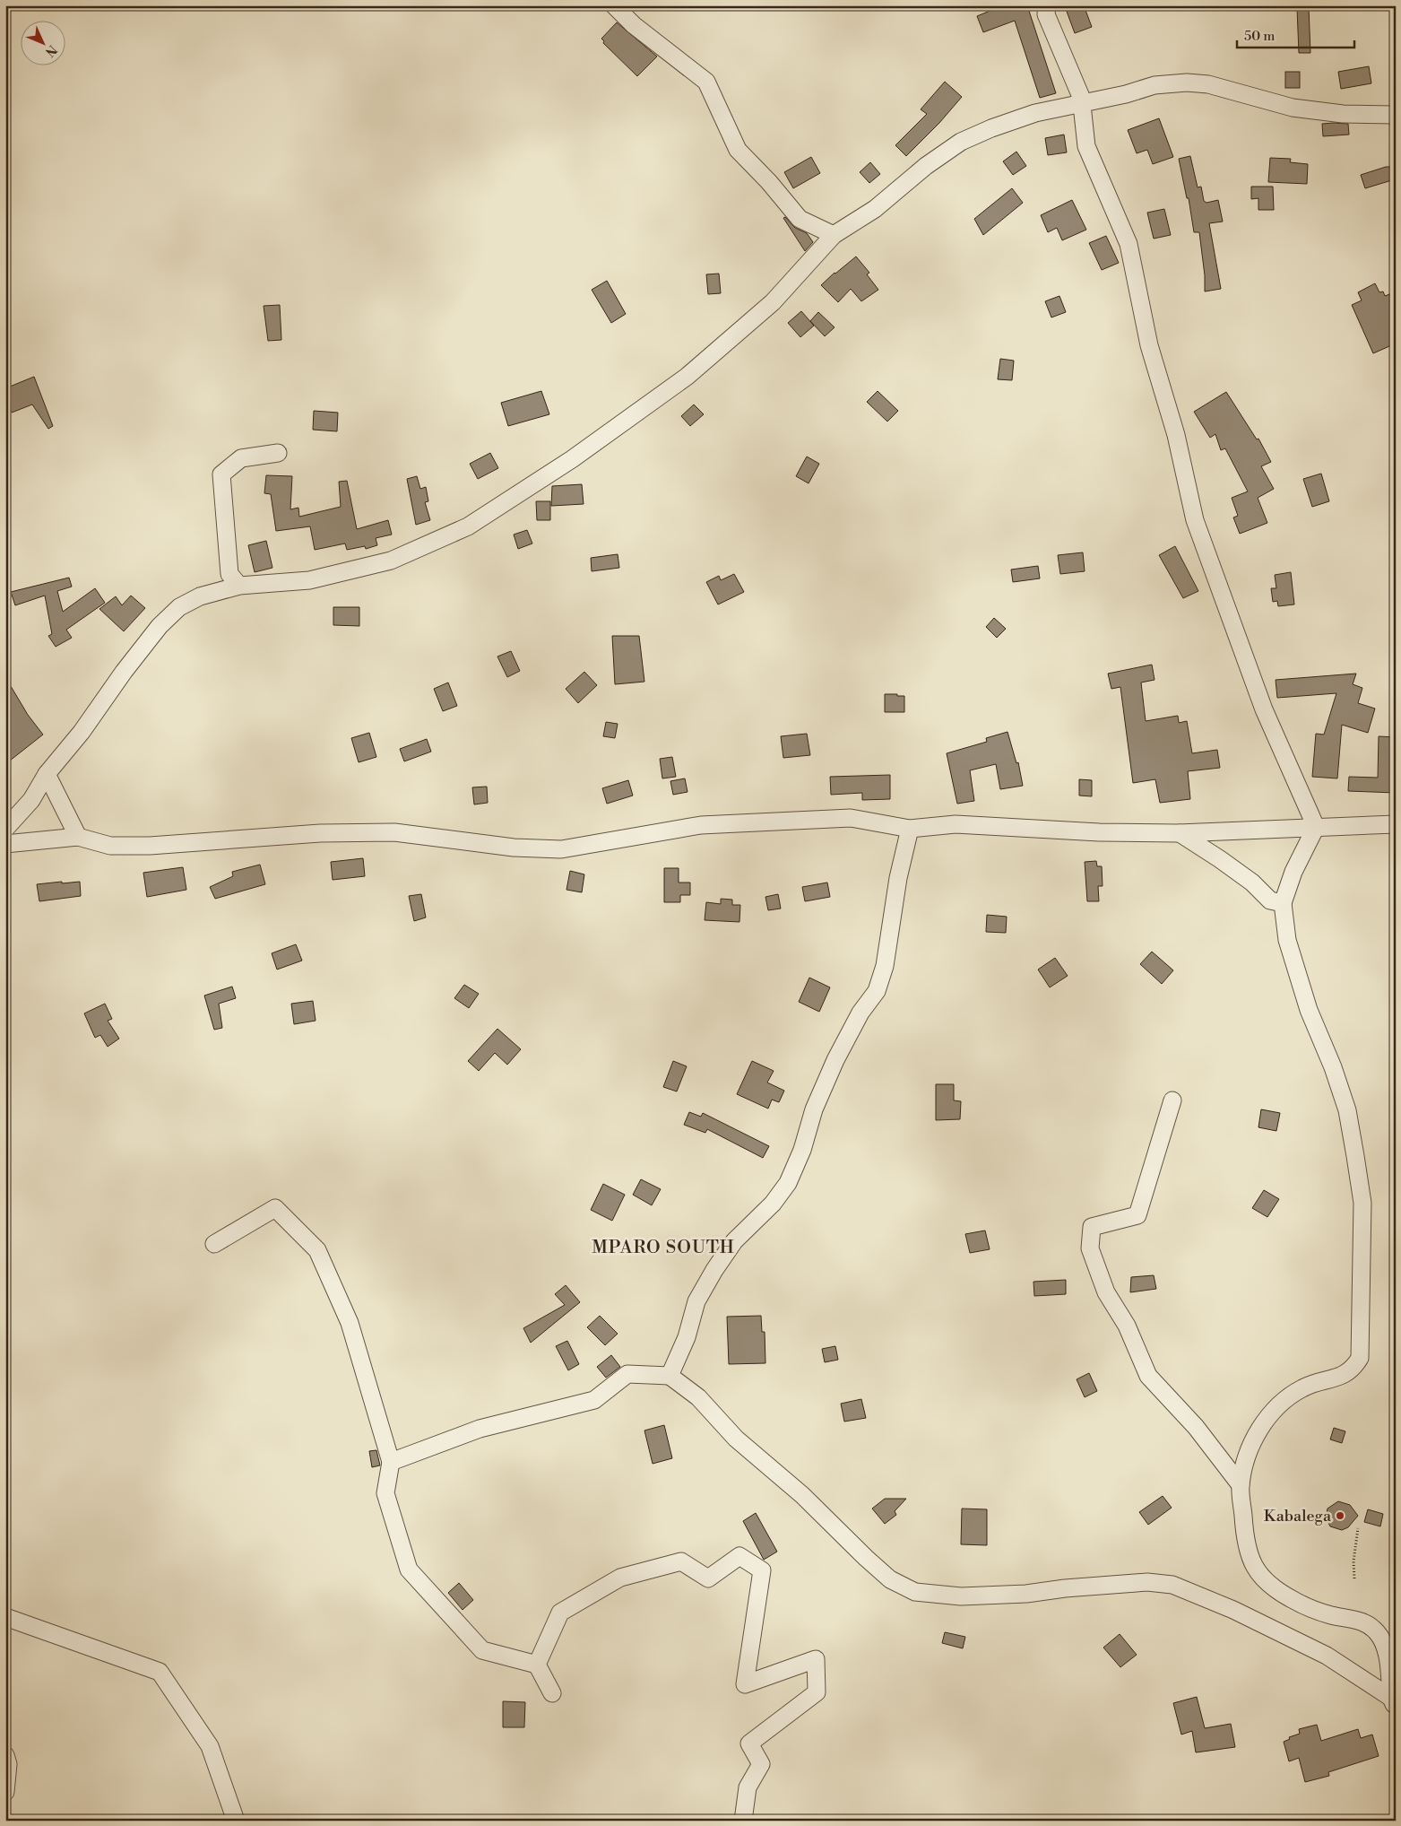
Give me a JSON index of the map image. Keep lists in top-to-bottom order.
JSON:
{
  "districts": ["MPARO SOUTH"],
  "places": ["Kabalega"],
  "scale_bar": "50 m",
  "north": "bottom right"
}
